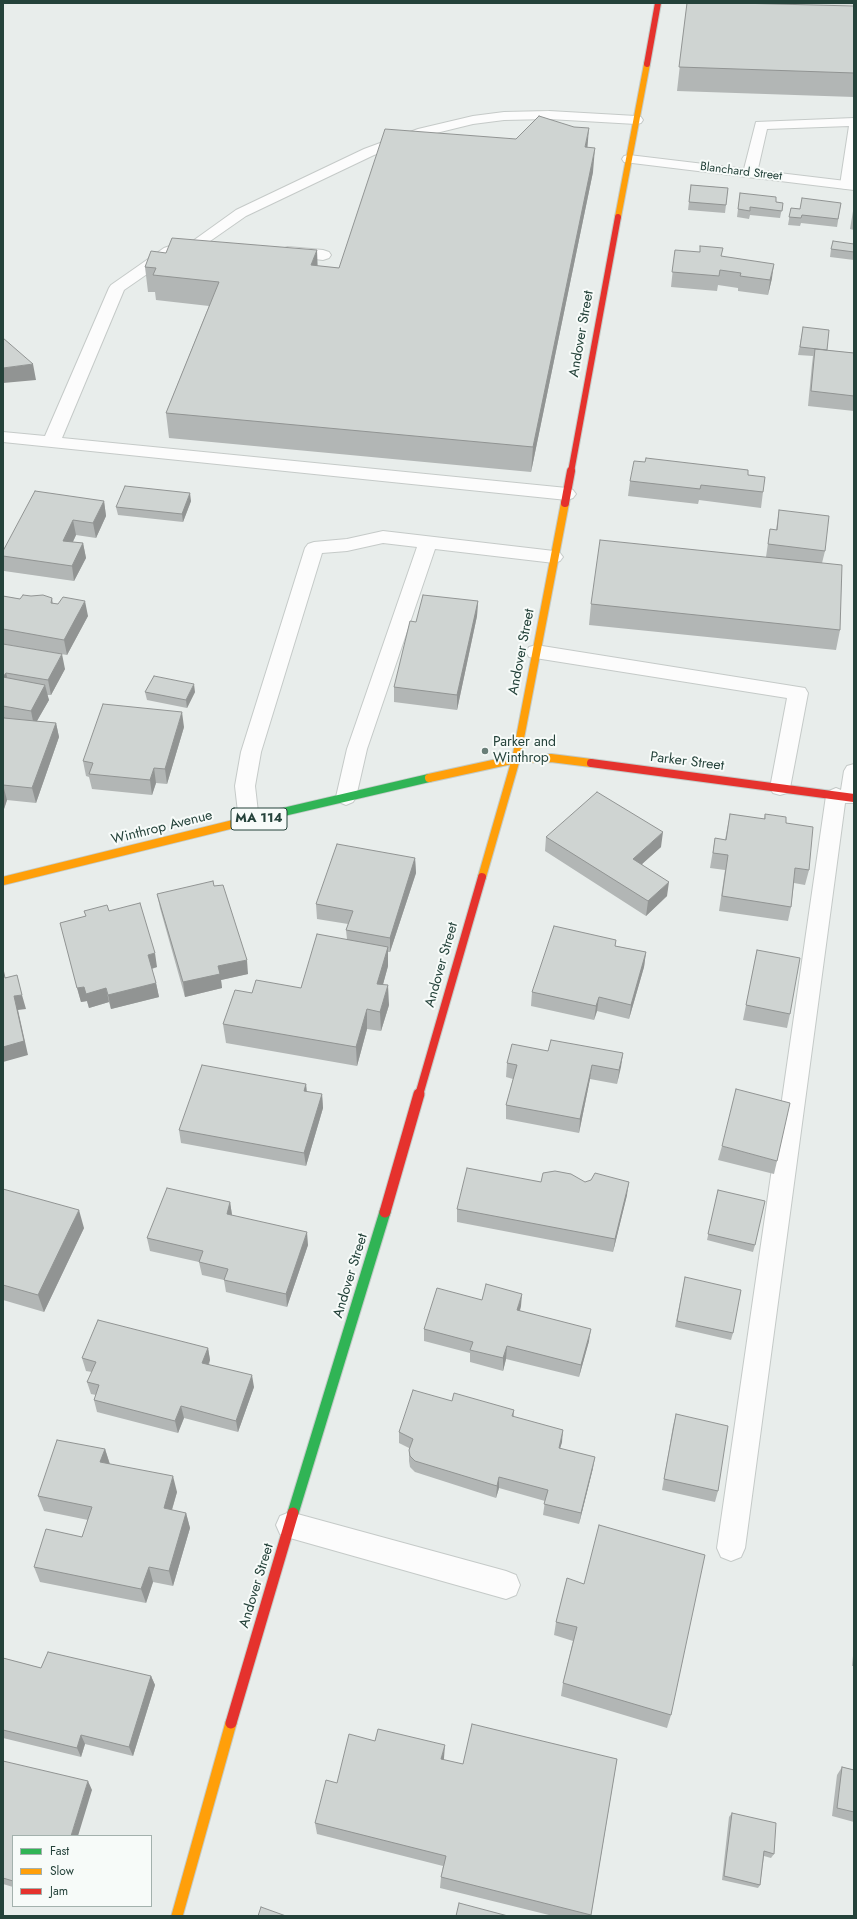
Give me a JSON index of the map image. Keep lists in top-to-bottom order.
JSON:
{
  "streets": {
    "main road": [
      "Andover Street",
      "Parker Street",
      "MA 114",
      "Winthrop Avenue"
    ],
    "street": ["Blanchard Street"]
  },
  "crossings": [
    ["Blanchard Street", "Andover Street"],
    ["Andover Street", "Parker Street"],
    ["Andover Street", "Winthrop Avenue"],
    ["Parker Street", "Winthrop Avenue"]
  ],
  "places": ["Parker and Winthrop"],
  "legend": ["Fast", "Slow", "Jam"]
}
